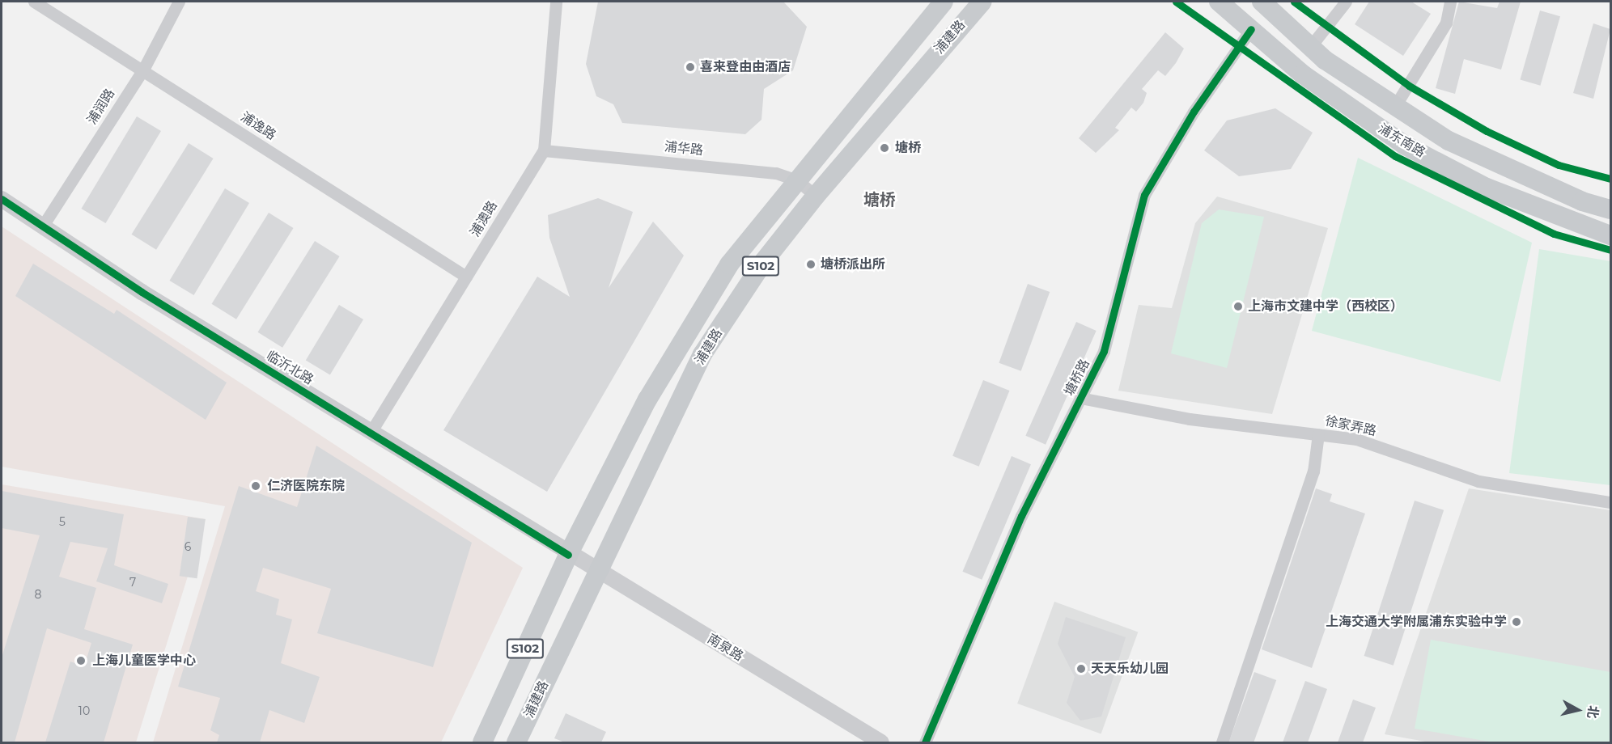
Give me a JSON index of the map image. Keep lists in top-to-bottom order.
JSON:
{
  "streets": {
    "main road": ["浦建路", "浦东南路", "S102"],
    "street": [
      "浦润路",
      "浦逸路",
      "浦华路",
      "浦澳路",
      "临沂北路",
      "塘桥路",
      "徐家弄路",
      "南泉路"
    ]
  },
  "crossings": [
    ["浦建路", "浦华路"],
    ["浦建路", "临沂北路"],
    ["浦建路", "南泉路"],
    ["浦润路", "浦逸路"],
    ["浦润路", "临沂北路"],
    ["浦逸路", "浦澳路"],
    ["浦东南路", "塘桥路"],
    ["浦华路", "浦澳路"],
    ["浦澳路", "临沂北路"],
    ["临沂北路", "南泉路"],
    ["塘桥路", "徐家弄路"]
  ],
  "districts": ["塘桥"],
  "places": [
    "喜来登由由酒店",
    "塘桥",
    "塘桥派出所",
    "上海市文建中学（西校区）",
    "仁济医院东院",
    "上海交通大学附属浦东实验中学",
    "上海儿童医学中心",
    "天天乐幼儿园"
  ],
  "house_numbers": [
    "5",
    "6",
    "7",
    "8",
    "10"
  ],
  "north": "right"
}
